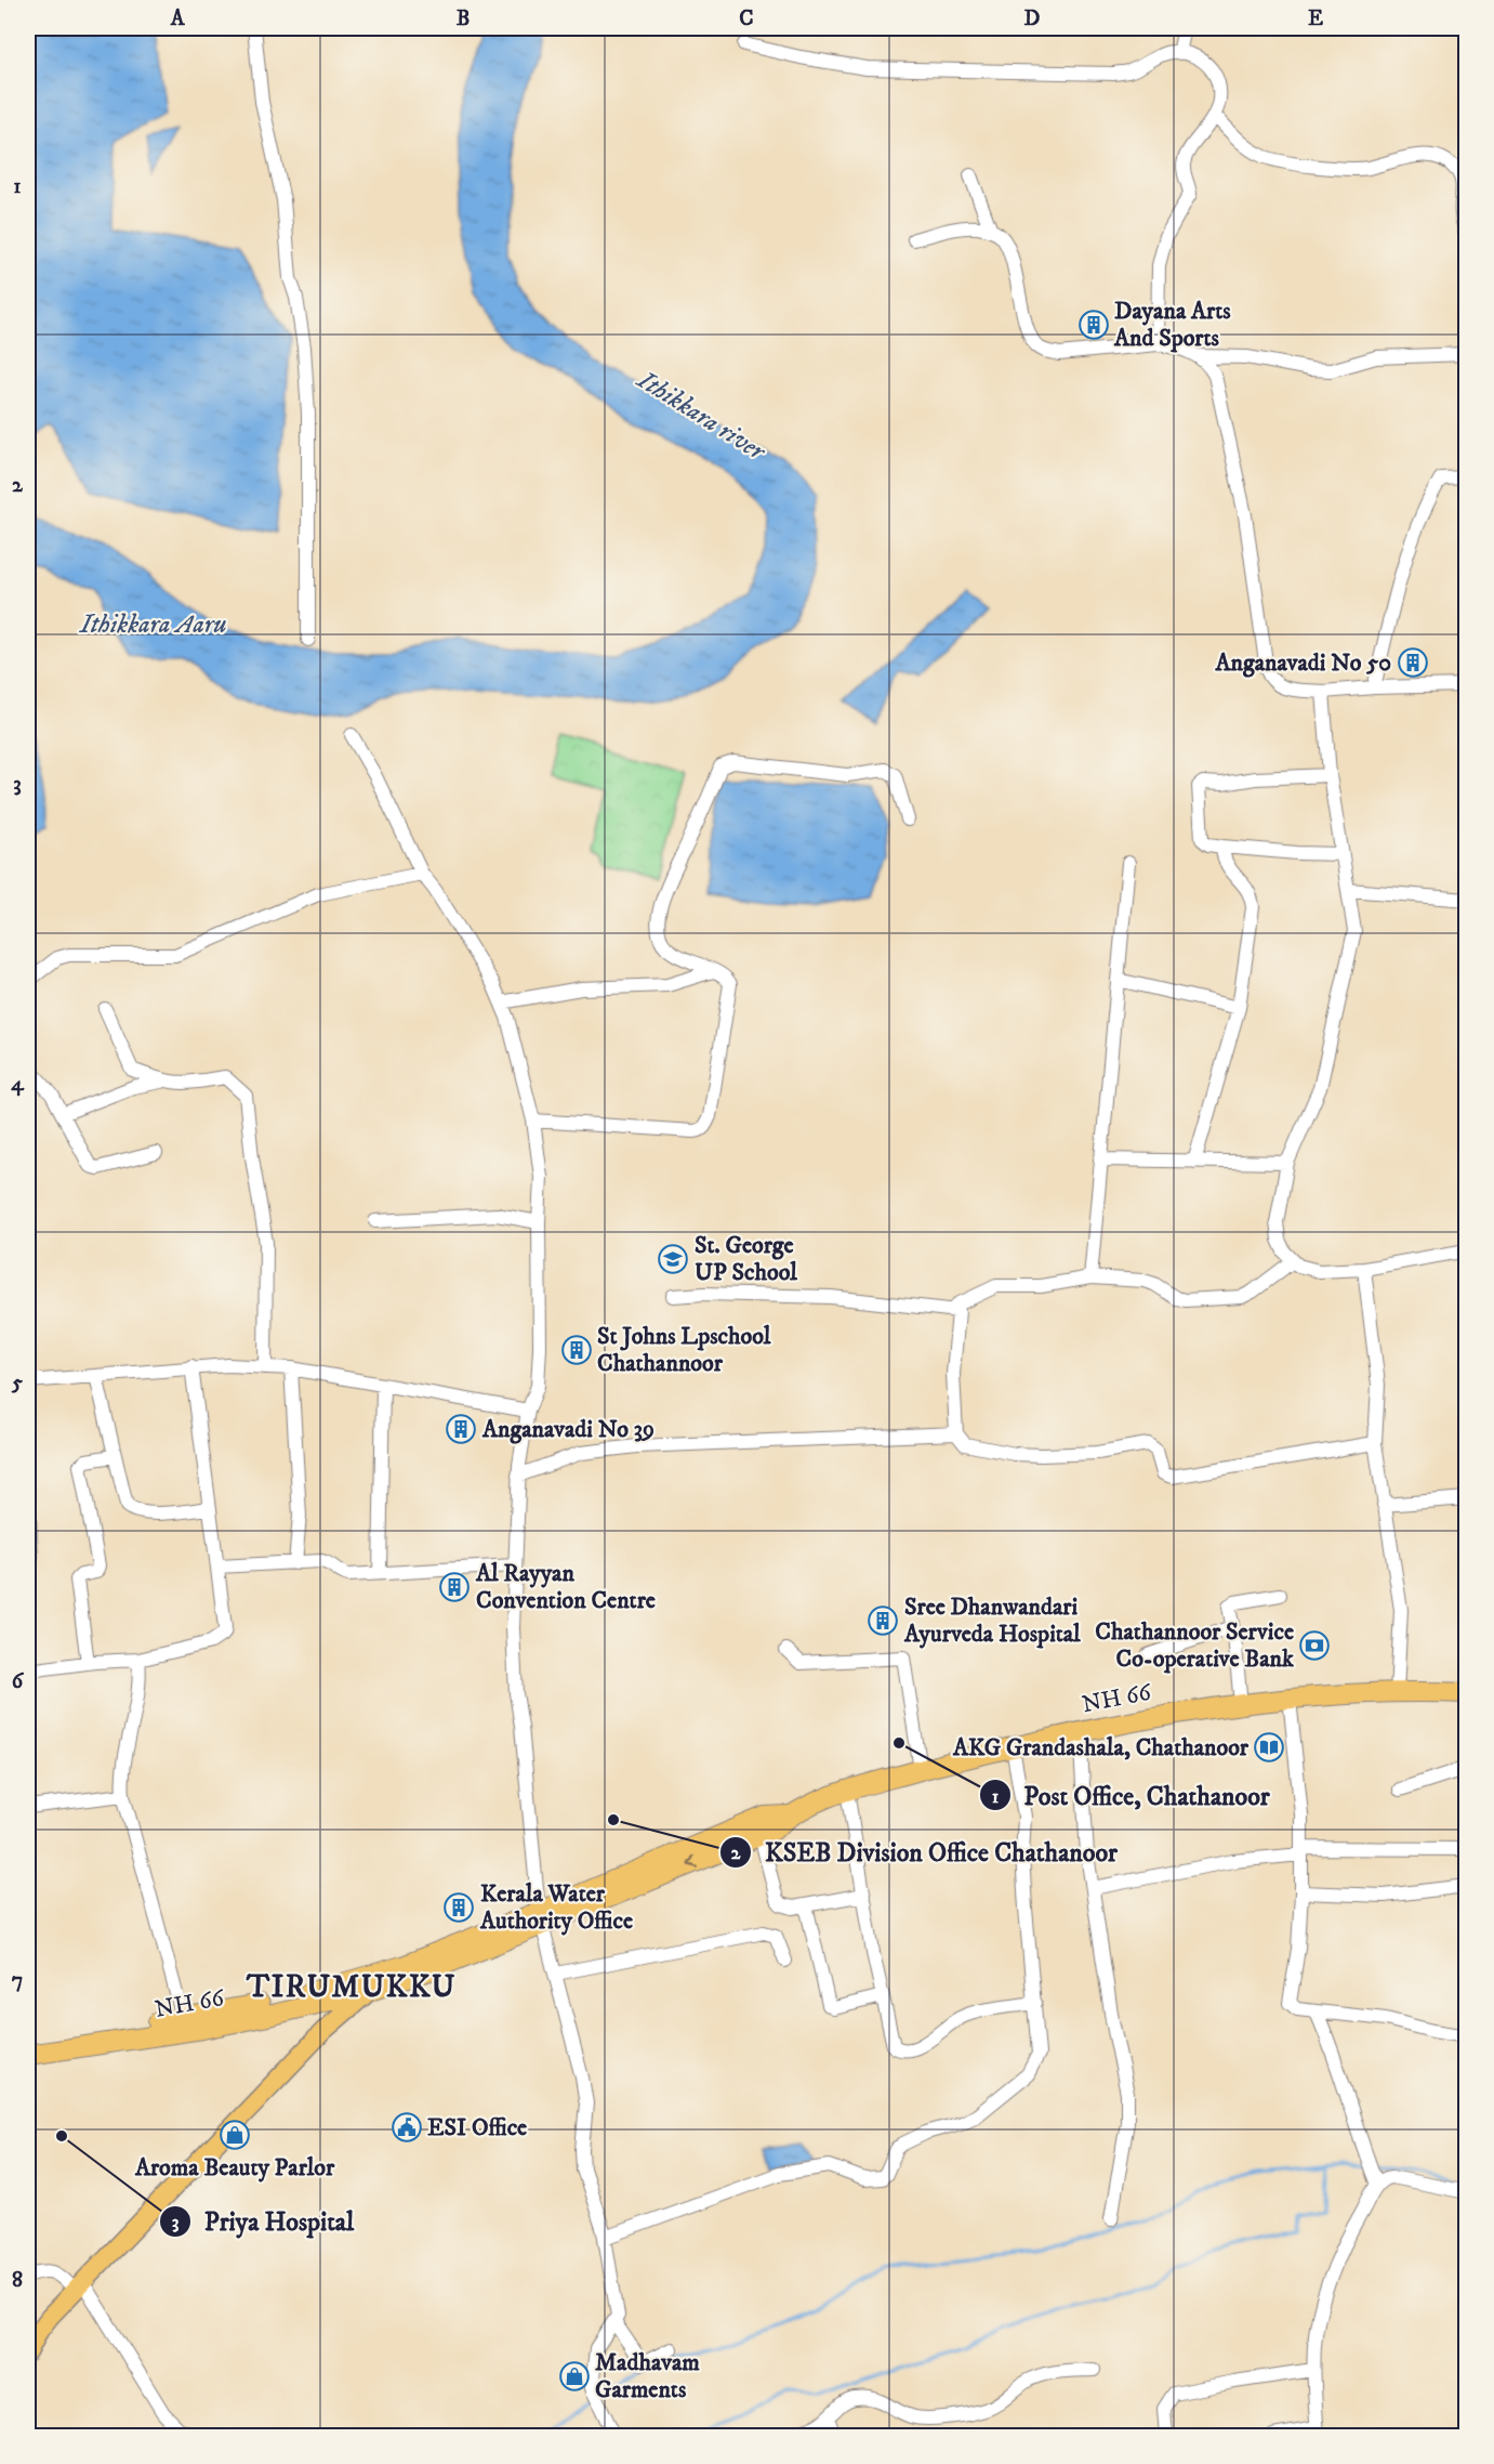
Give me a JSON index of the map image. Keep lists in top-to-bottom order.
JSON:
{
  "streets": {
    "highway": ["NH 66"]
  },
  "districts": ["TIRUMUKKU"],
  "water": ["Ithikkara river", "Ithikkara Aaru"],
  "places": {
    "building": [
      "Dayana Arts And Sports",
      "Anganavadi No 50",
      "St Johns Lpschool Chathannoor",
      "Anganavadi No 39",
      "Al Rayyan Convention Centre",
      "Sree Dhanwandari Ayurveda Hospital",
      "Kerala Water Authority Office"
    ],
    "school or university": ["St. George UP School"],
    "bank": ["Chathannoor Service Co-operative Bank"],
    "other": ["Post Office, Chathanoor", "KSEB Division Office Chathanoor", "Priya Hospital"],
    "library": ["AKG Grandashala, Chathanoor"],
    "public building": ["ESI Office"],
    "shop": ["Aroma Beauty Parlor", "Madhavam Garments"]
  },
  "grid": {
    "columns": [
      "A",
      "B",
      "C",
      "D",
      "E"
    ],
    "rows": [
      "1",
      "2",
      "3",
      "4",
      "5",
      "6",
      "7",
      "8"
    ]
  }
}
